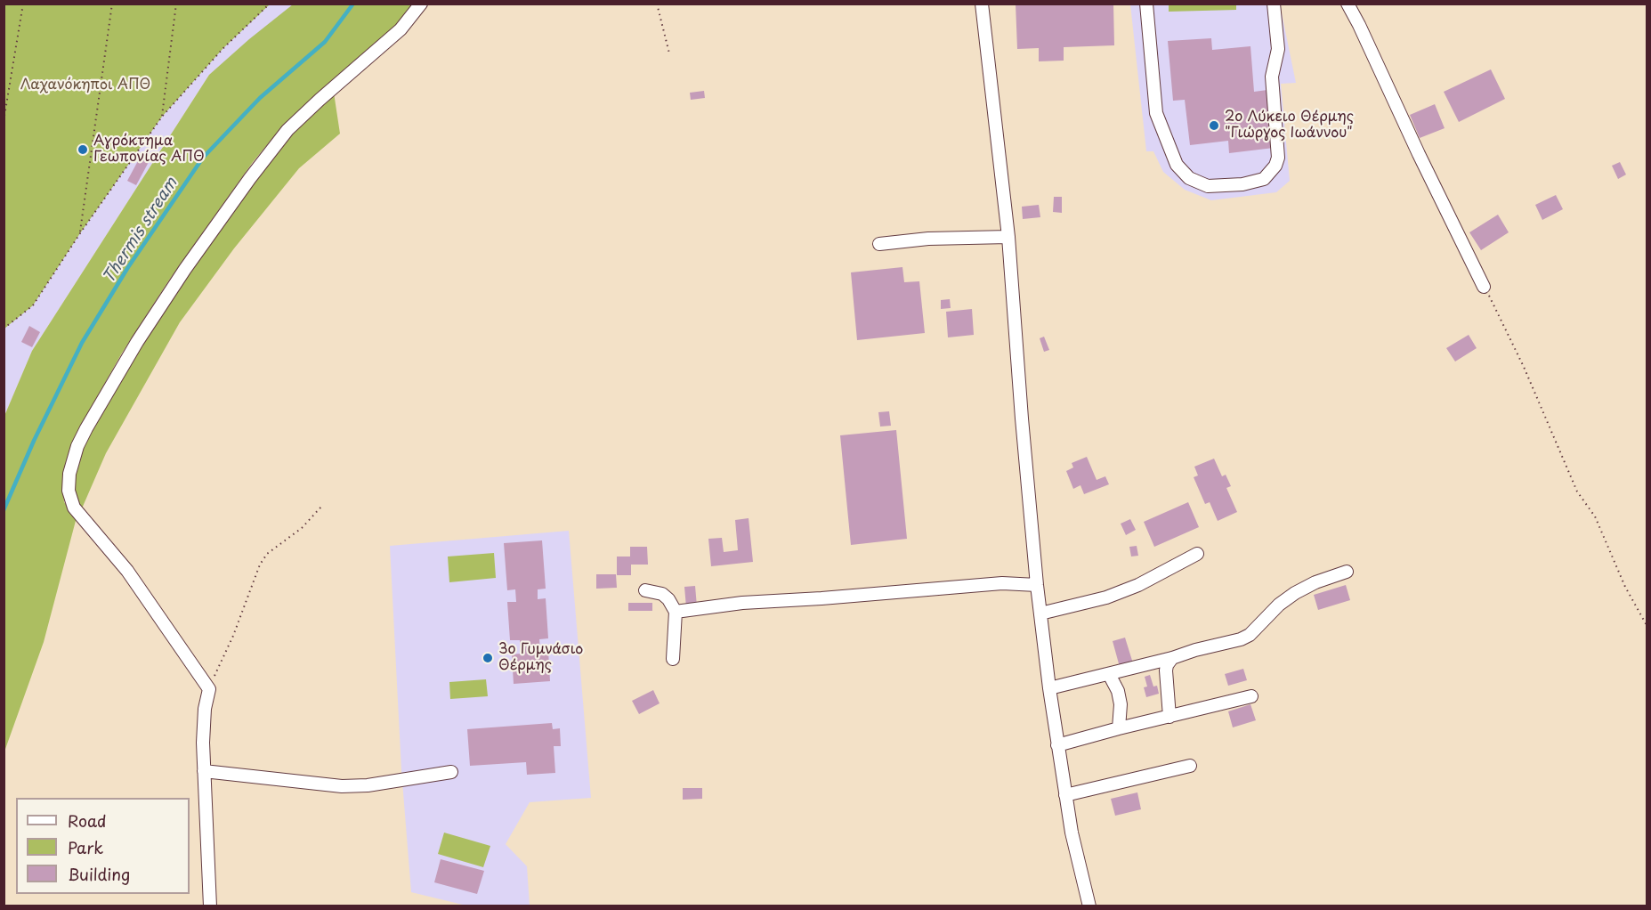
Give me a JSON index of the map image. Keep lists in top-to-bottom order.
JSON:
{
  "water": ["Thermis stream"],
  "parks": ["Λαχανόκηποι ΑΠΘ"],
  "places": ["2ο Λύκειο Θέρμης \"Γιώργος Ιωάννου\"", "Αγρόκτημα Γεωπονίας ΑΠΘ", "3ο Γυμνάσιο Θέρμης"],
  "legend": ["Road", "Park", "Building"]
}
